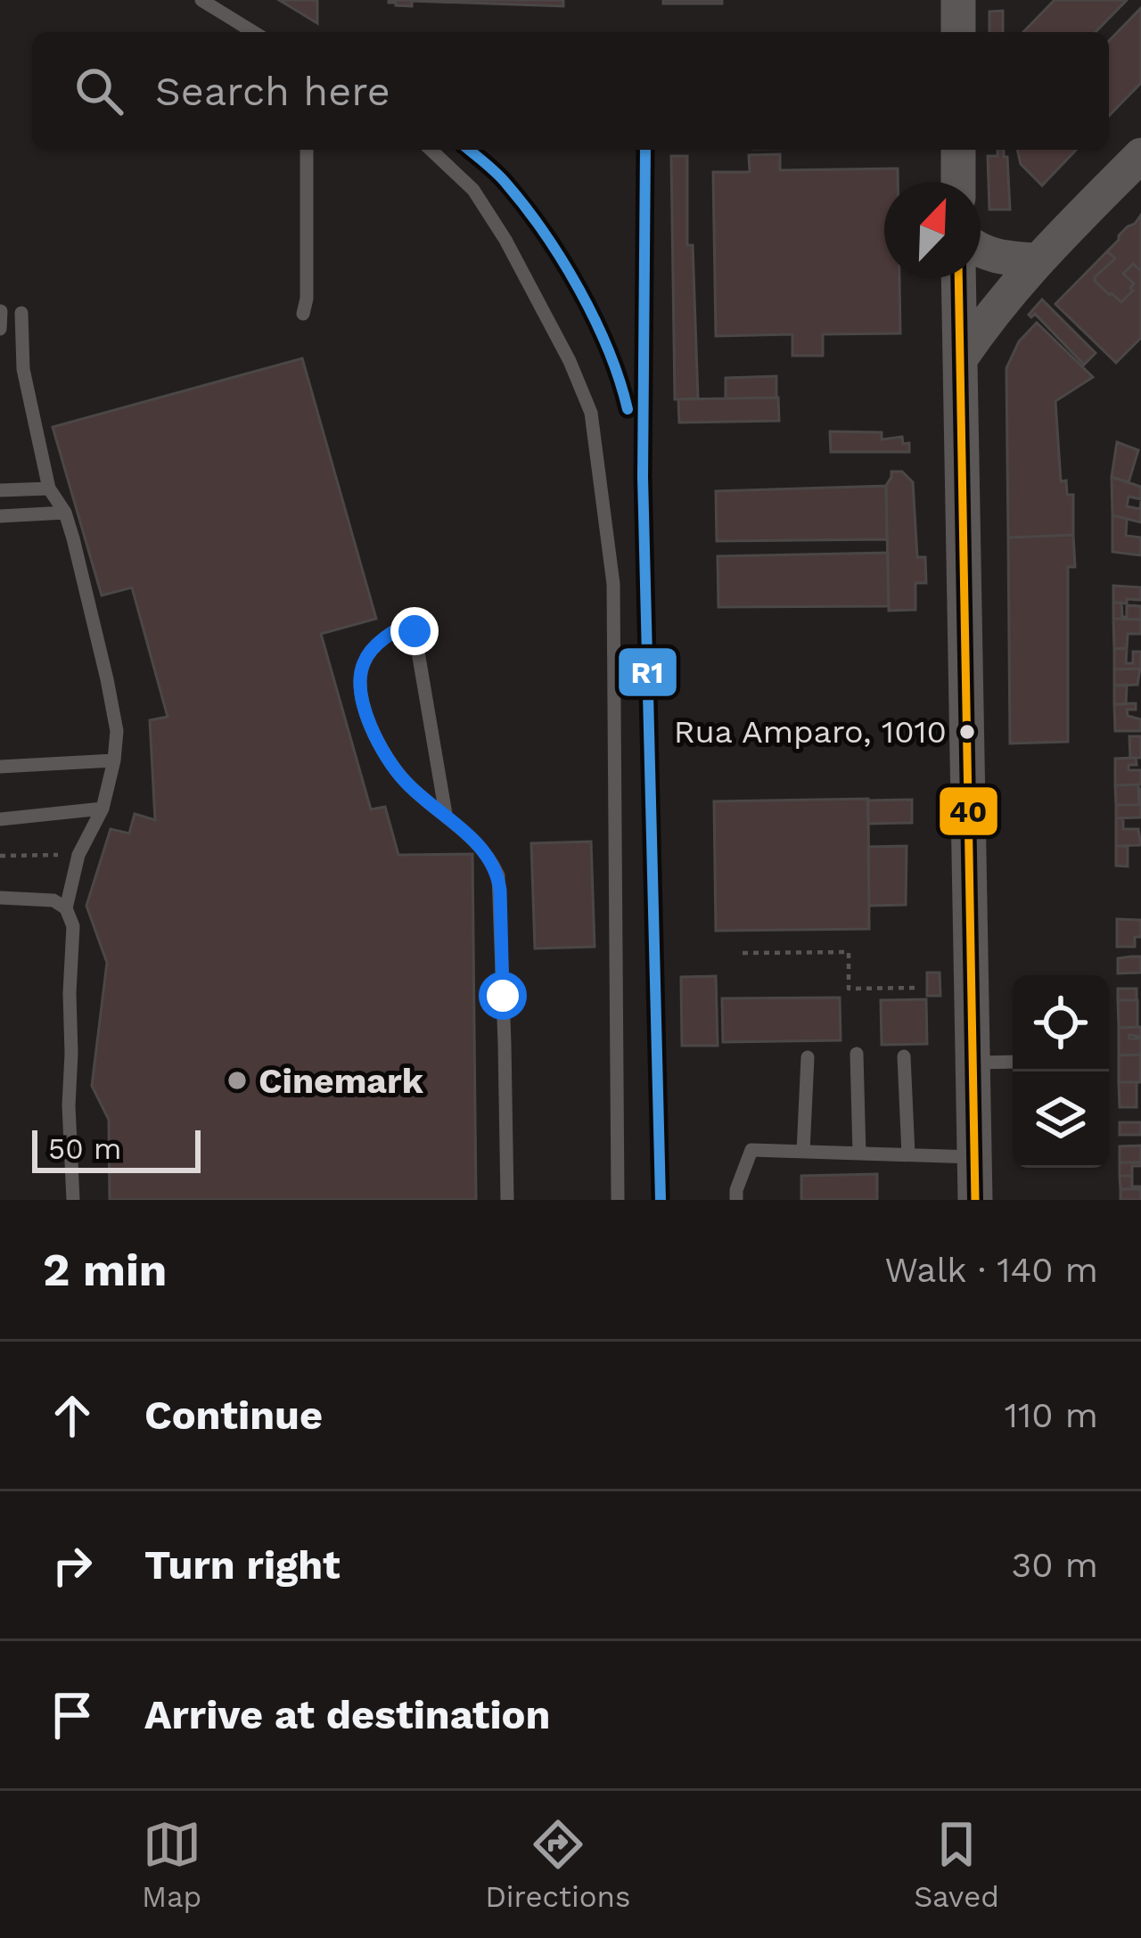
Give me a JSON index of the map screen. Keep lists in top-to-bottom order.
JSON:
{
  "places": ["Rua Amparo, 1010", "Cinemark"],
  "lines": ["transit line R1", "transit line 40"],
  "scale_bar": "50 m",
  "north": "top right",
  "page": {
    "search": "Search here",
    "scale": "50 m",
    "heading": ["2 min", "Walk · 140 m"],
    "list": [
      ["Continue", "110 m"],
      ["Turn right", "30 m"],
      "Arrive at destination"
    ],
    "nav": ["Map", "Directions", "Saved"]
  }
}
